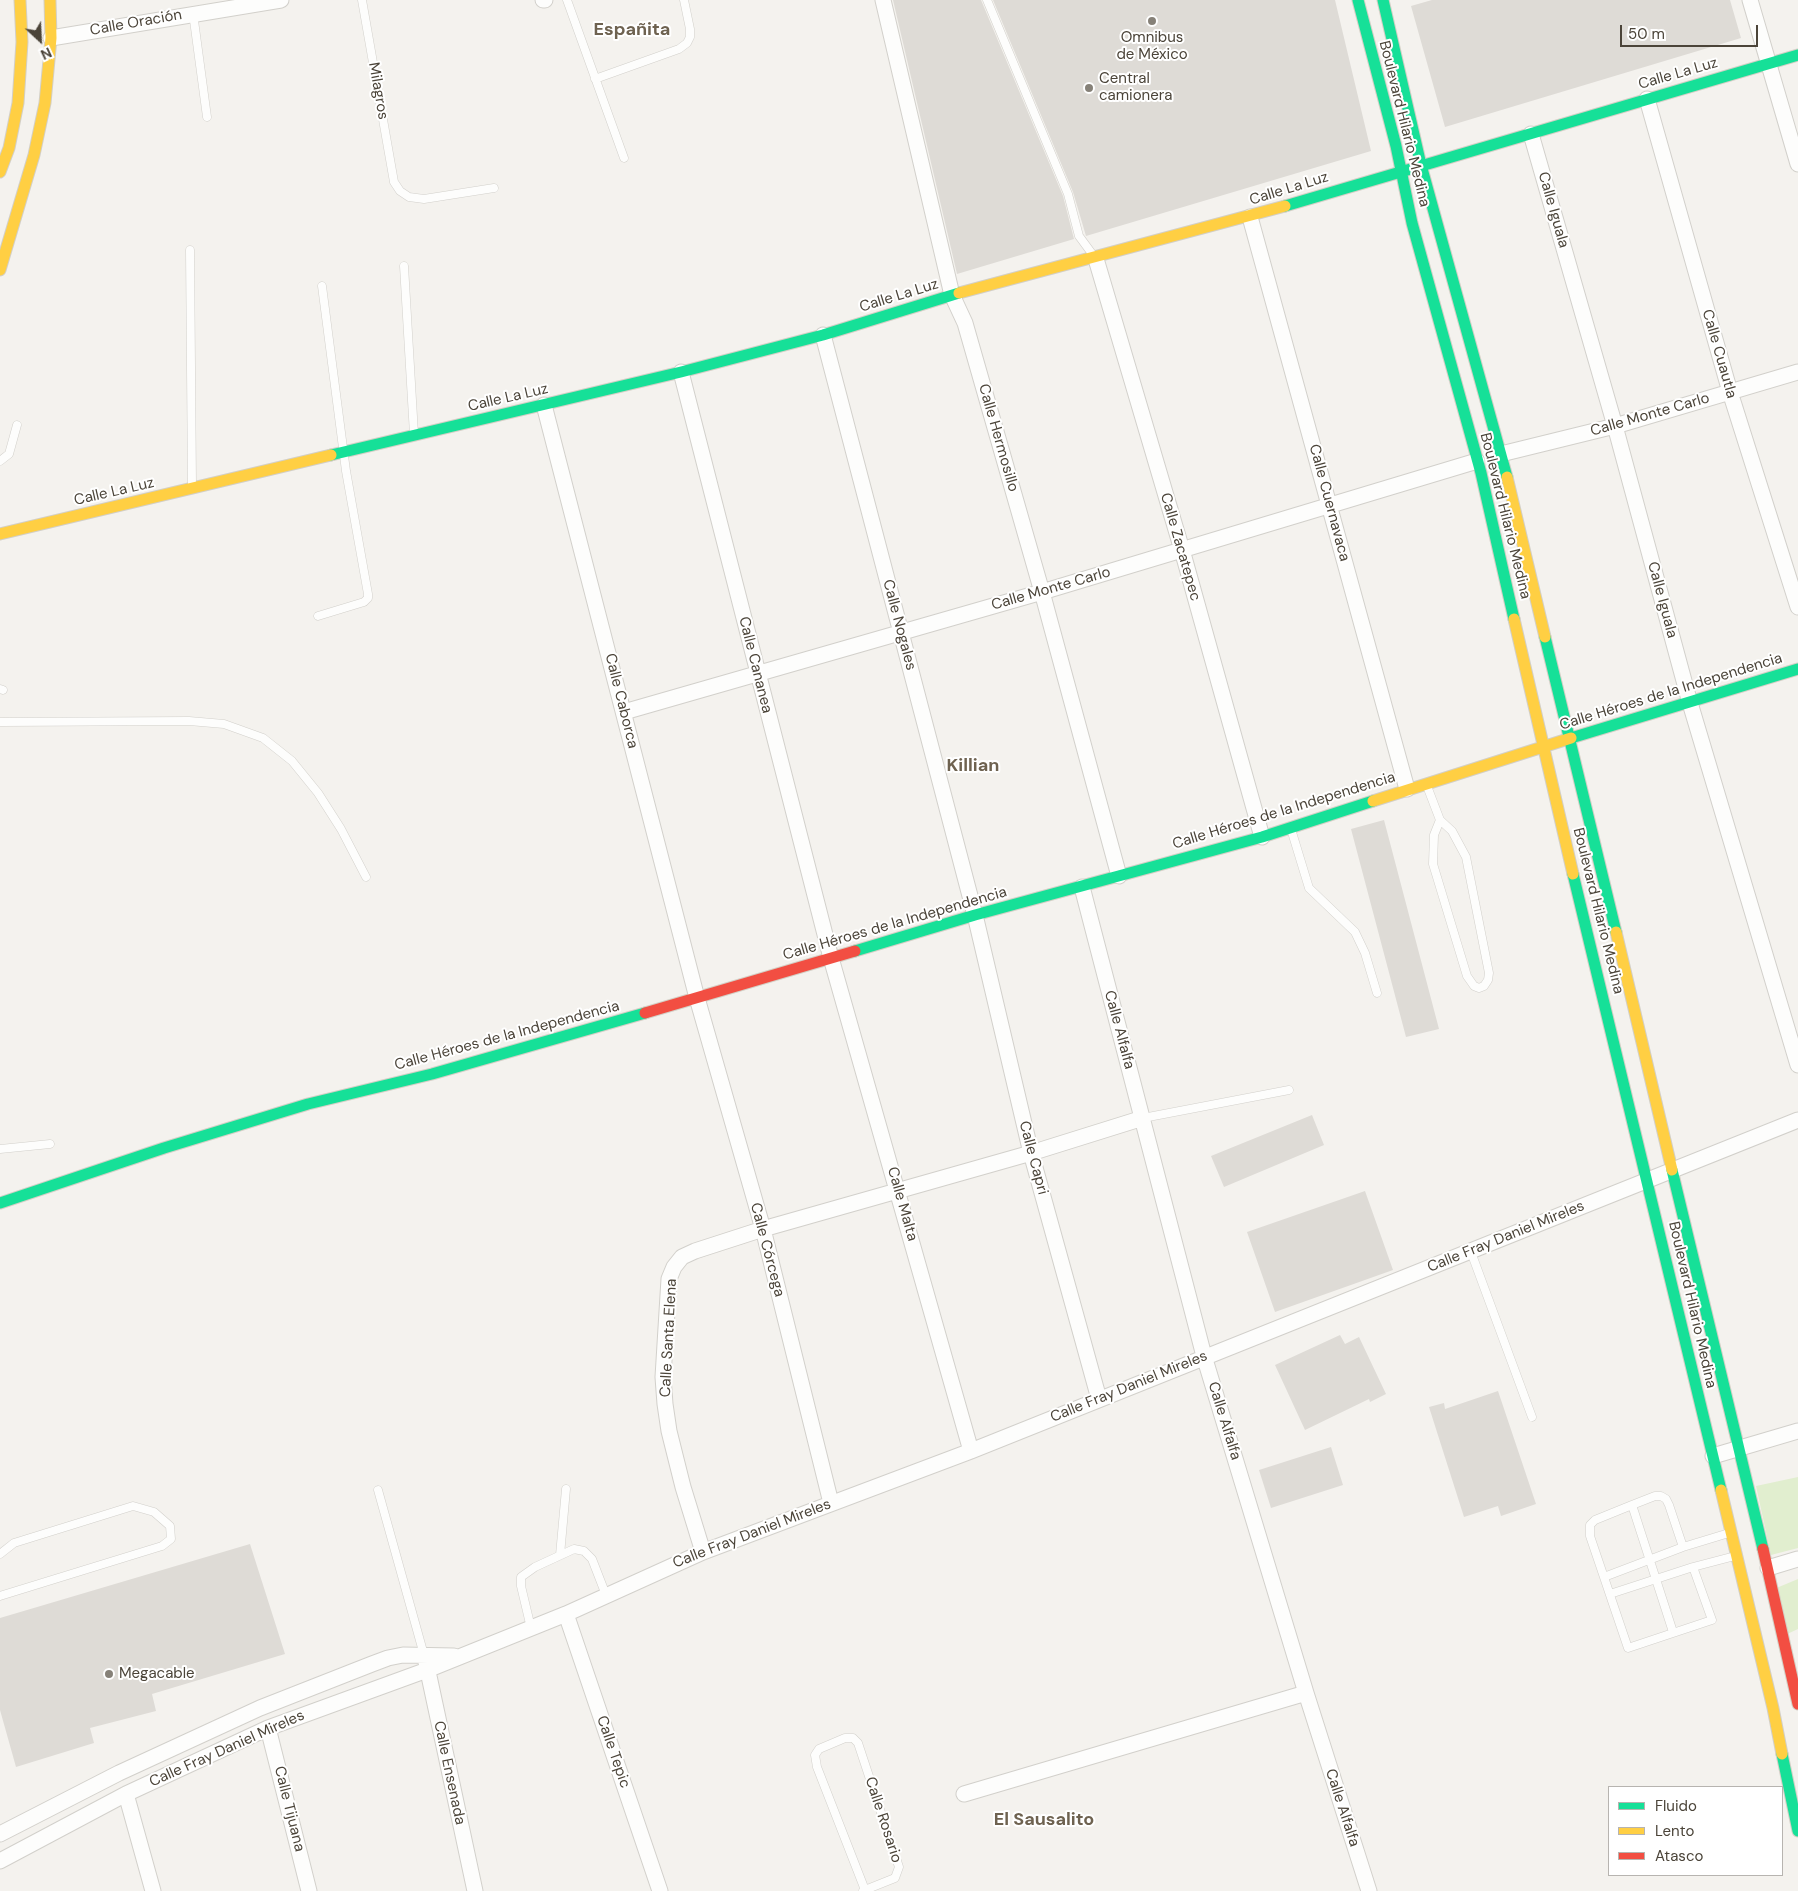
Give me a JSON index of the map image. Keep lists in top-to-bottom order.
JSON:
{
  "streets": {
    "street": [
      "Calle Oración",
      "Calle La Luz",
      "Boulevard Hilario Medina",
      "Calle Iguala",
      "Calle Cuautla",
      "Calle Monte Carlo",
      "Calle Hermosillo",
      "Calle Cuernavaca",
      "Calle Zacatepec",
      "Calle Nogales",
      "Calle Cananea",
      "Calle Héroes de la Independencia",
      "Calle Caborca",
      "Calle Alfalfa",
      "Calle Capri",
      "Calle Malta",
      "Calle Fray Daniel Mireles",
      "Calle Córcega",
      "Calle Santa Elena",
      "Calle Tepic",
      "Calle Ensenada",
      "Calle Tijuana"
    ],
    "lane": ["Milagros", "Calle Rosario"]
  },
  "crossings": [
    ["Calle La Luz", "Boulevard Hilario Medina"],
    ["Calle La Luz", "Calle Iguala"],
    ["Calle La Luz", "Calle Cuautla"],
    ["Calle La Luz", "Calle Hermosillo"],
    ["Calle La Luz", "Calle Cuernavaca"],
    ["Calle La Luz", "Calle Zacatepec"],
    ["Calle La Luz", "Calle Nogales"],
    ["Calle La Luz", "Calle Cananea"],
    ["Calle La Luz", "Calle Caborca"],
    ["Boulevard Hilario Medina", "Calle Monte Carlo"],
    ["Boulevard Hilario Medina", "Calle Héroes de la Independencia"],
    ["Boulevard Hilario Medina", "Calle Fray Daniel Mireles"],
    ["Calle Iguala", "Calle Monte Carlo"],
    ["Calle Iguala", "Calle Héroes de la Independencia"],
    ["Calle Cuautla", "Calle Monte Carlo"],
    ["Calle Monte Carlo", "Calle Hermosillo"],
    ["Calle Monte Carlo", "Calle Cuernavaca"],
    ["Calle Monte Carlo", "Calle Zacatepec"],
    ["Calle Monte Carlo", "Calle Nogales"],
    ["Calle Monte Carlo", "Calle Cananea"],
    ["Calle Monte Carlo", "Calle Caborca"],
    ["Calle Hermosillo", "Calle Héroes de la Independencia"],
    ["Calle Cuernavaca", "Calle Héroes de la Independencia"],
    ["Calle Zacatepec", "Calle Héroes de la Independencia"],
    ["Calle Nogales", "Calle Héroes de la Independencia"],
    ["Calle Nogales", "Calle Capri"],
    ["Calle Cananea", "Calle Héroes de la Independencia"],
    ["Calle Cananea", "Calle Malta"],
    ["Calle Héroes de la Independencia", "Calle Caborca"],
    ["Calle Héroes de la Independencia", "Calle Alfalfa"],
    ["Calle Héroes de la Independencia", "Calle Capri"],
    ["Calle Héroes de la Independencia", "Calle Malta"],
    ["Calle Héroes de la Independencia", "Calle Córcega"],
    ["Calle Caborca", "Calle Córcega"],
    ["Calle Alfalfa", "Calle Fray Daniel Mireles"],
    ["Calle Alfalfa", "Calle Santa Elena"],
    ["Calle Capri", "Calle Fray Daniel Mireles"],
    ["Calle Capri", "Calle Santa Elena"],
    ["Calle Malta", "Calle Fray Daniel Mireles"],
    ["Calle Malta", "Calle Santa Elena"],
    ["Calle Fray Daniel Mireles", "Calle Córcega"],
    ["Calle Fray Daniel Mireles", "Calle Santa Elena"],
    ["Calle Fray Daniel Mireles", "Calle Tepic"],
    ["Calle Fray Daniel Mireles", "Calle Ensenada"],
    ["Calle Fray Daniel Mireles", "Calle Tijuana"],
    ["Calle Córcega", "Calle Santa Elena"]
  ],
  "districts": ["Españita", "Killian", "El Sausalito"],
  "places": ["Omnibus de México", "Central camionera", "Megacable"],
  "legend": ["Fluido", "Lento", "Atasco"],
  "scale_bar": "50 m",
  "north": "bottom right"
}
